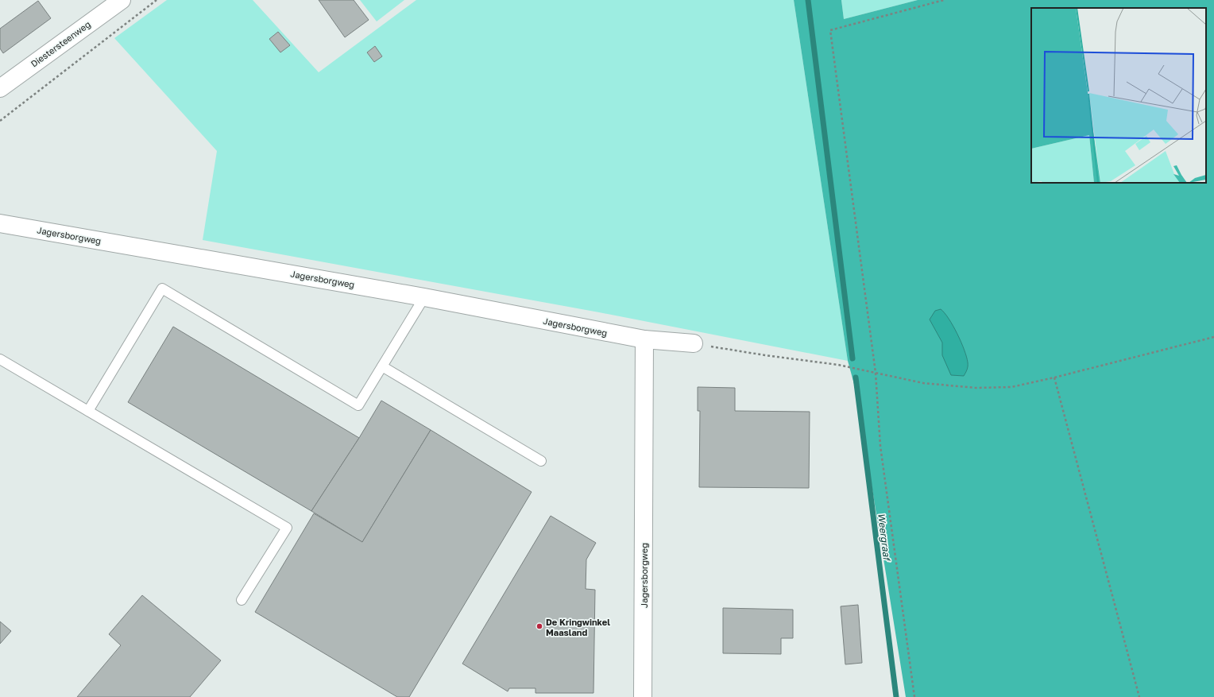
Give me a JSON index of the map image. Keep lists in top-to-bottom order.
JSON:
{
  "streets": {
    "street": ["Diestersteenweg", "Jagersborgweg"]
  },
  "water": ["Weergraaf"],
  "places": ["De Kringwinkel Maasland"]
}
